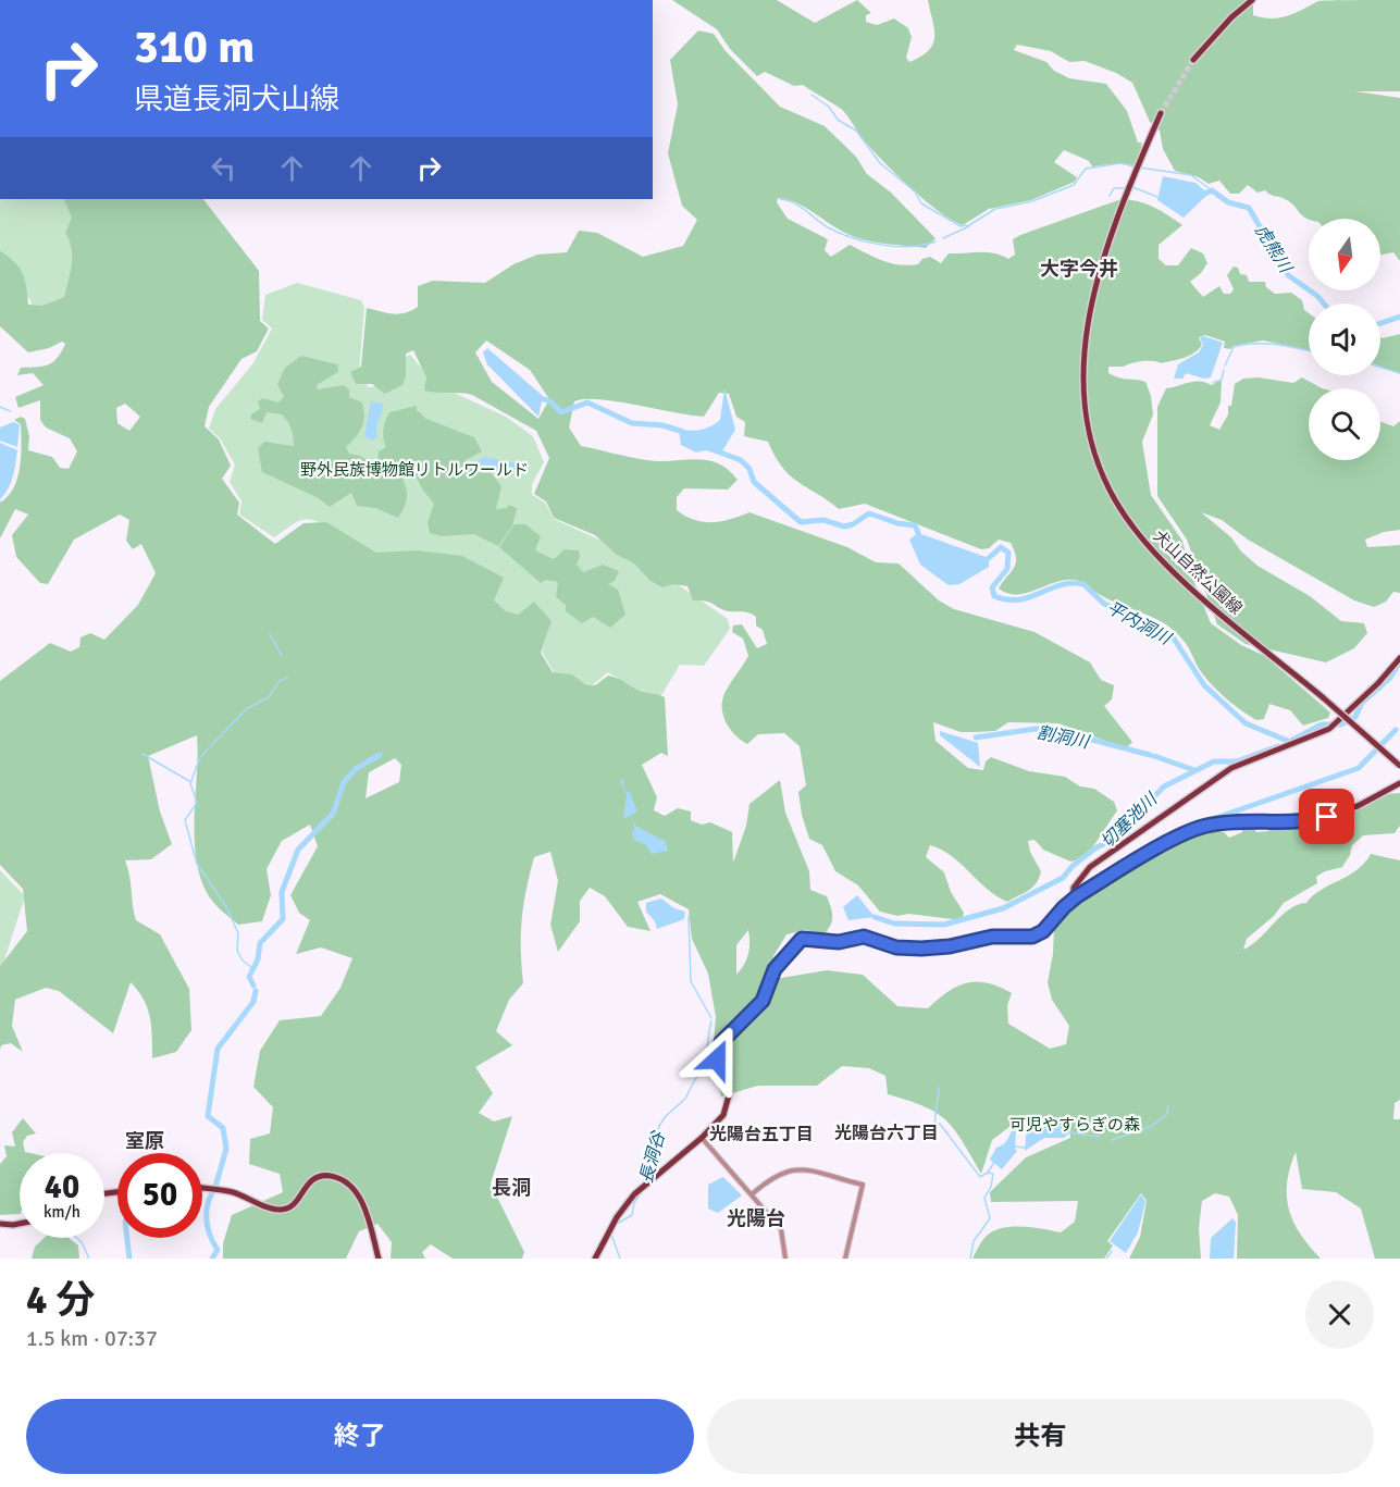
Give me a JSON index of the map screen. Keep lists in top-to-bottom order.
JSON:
{
  "streets": {
    "main road": ["犬山自然公園線"]
  },
  "districts": [
    "大字今井",
    "光陽台六丁目",
    "光陽台五丁目",
    "室原",
    "長洞",
    "光陽台"
  ],
  "water": [
    "虎熊川",
    "平内洞川",
    "割洞川",
    "切塞池川",
    "長洞谷"
  ],
  "parks": ["野外民族博物館リトルワールド", "可児やすらぎの森"],
  "north": "bottom",
  "page": {
    "turn": ["310 m", "県道長洞犬山線"],
    "speed": "40 km/h",
    "limit": "50",
    "heading": ["4 分", "1.5 km · 07:37"],
    "buttons": ["終了", "共有"]
  }
}
